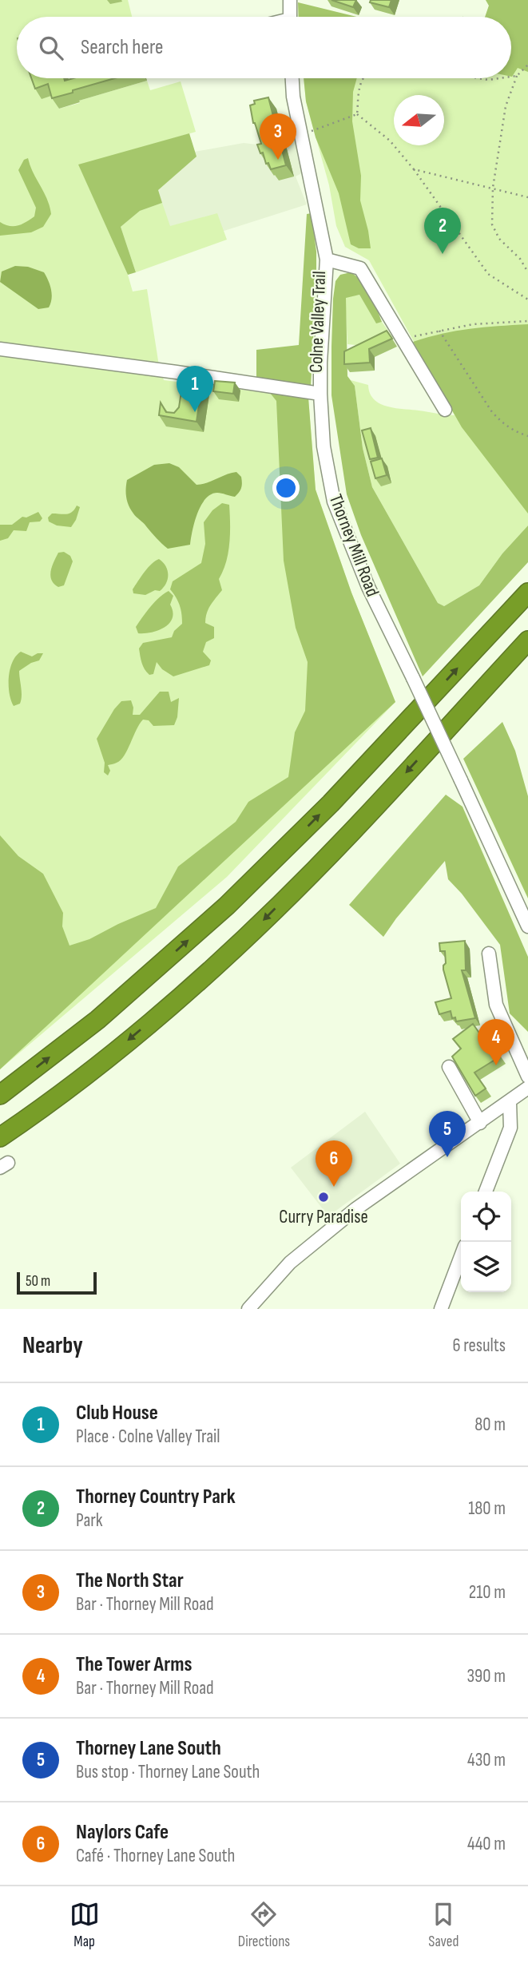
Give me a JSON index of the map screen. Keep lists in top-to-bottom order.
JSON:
{
  "streets": {
    "street": ["Colne Valley Trail", "Thorney Mill Road"]
  },
  "crossings": [
    ["Colne Valley Trail", "Thorney Mill Road"]
  ],
  "places": ["Curry Paradise"],
  "scale_bar": "50 m",
  "north": "left",
  "page": {
    "search": "Search here",
    "pins": [
      "3",
      "2",
      "1",
      "4",
      "5",
      "6"
    ],
    "scale": "50 m",
    "heading": ["Nearby", "6 results"],
    "list": [
      {
        "mark": "1",
        "name": "Club House",
        "note": "Place · Colne Valley Trail",
        "value": "80 m"
      },
      {
        "mark": "2",
        "name": "Thorney Country Park",
        "note": "Park",
        "value": "180 m"
      },
      {
        "mark": "3",
        "name": "The North Star",
        "note": "Bar · Thorney Mill Road",
        "value": "210 m"
      },
      {
        "mark": "4",
        "name": "The Tower Arms",
        "note": "Bar · Thorney Mill Road",
        "value": "390 m"
      },
      {
        "mark": "5",
        "name": "Thorney Lane South",
        "note": "Bus stop · Thorney Lane South",
        "value": "430 m"
      },
      {
        "mark": "6",
        "name": "Naylors Cafe",
        "note": "Café · Thorney Lane South",
        "value": "440 m"
      }
    ],
    "nav": ["Map", "Directions", "Saved"]
  }
}
